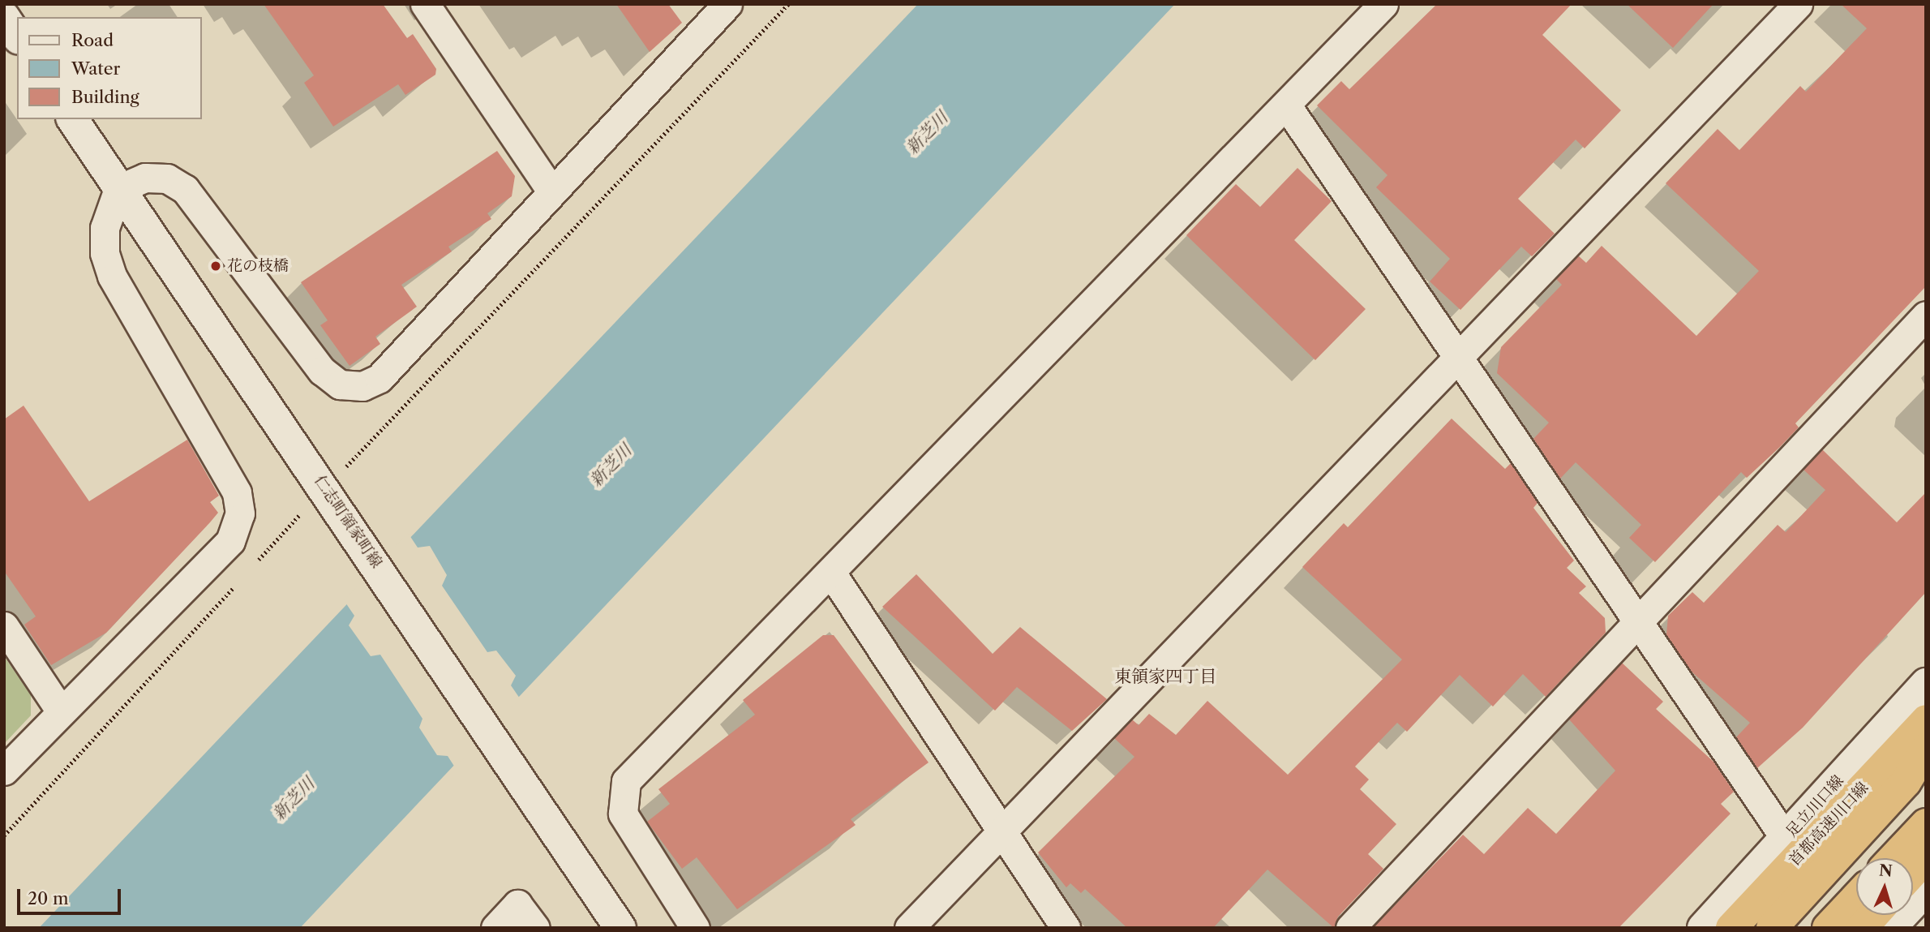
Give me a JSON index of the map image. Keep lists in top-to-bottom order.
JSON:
{
  "streets": {
    "highway": ["首都高速川口線"],
    "street": ["仁志町領家町線", "足立川口線"]
  },
  "districts": ["東領家四丁目"],
  "water": ["新芝川"],
  "places": ["花の枝橋"],
  "legend": ["Road", "Water", "Building"],
  "scale_bar": "20 m",
  "north": "top"
}
